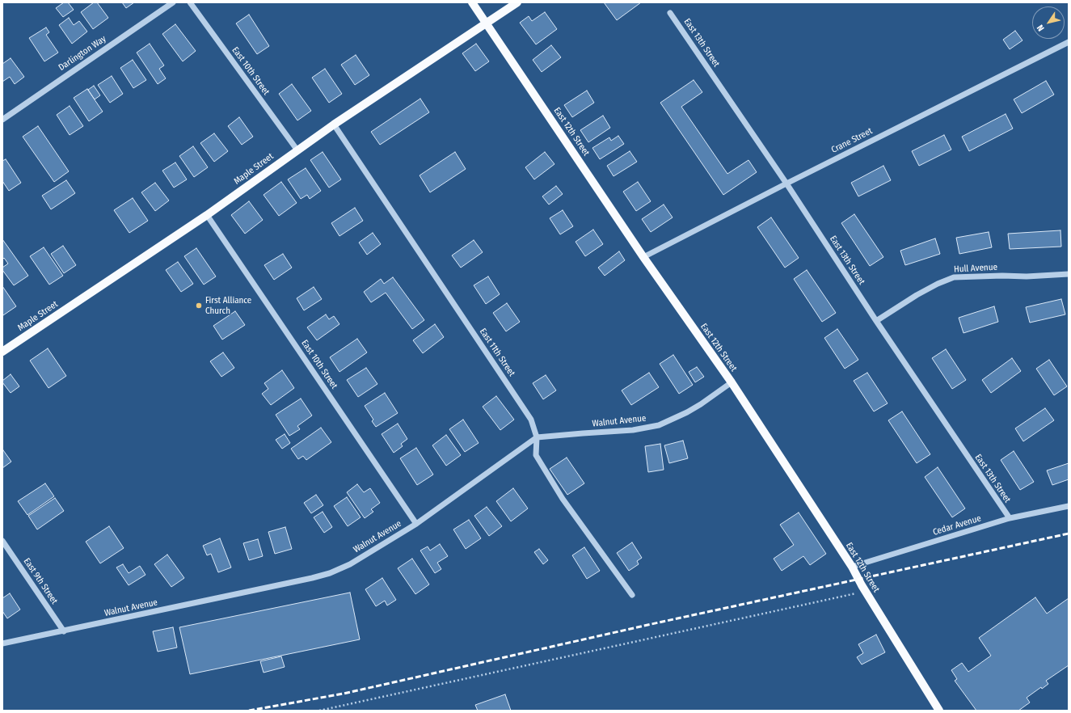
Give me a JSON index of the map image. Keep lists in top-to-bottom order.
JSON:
{
  "streets": {
    "main road": ["East 12th Street", "Maple Street"],
    "street": [
      "East 13th Street",
      "Darlington Way",
      "East 10th Street",
      "Crane Street",
      "Hull Avenue",
      "East 11th Street",
      "Walnut Avenue",
      "Cedar Avenue",
      "East 9th Street"
    ]
  },
  "crossings": [
    ["East 13th Street", "Crane Street"],
    ["East 13th Street", "Hull Avenue"],
    ["East 13th Street", "Cedar Avenue"],
    ["East 10th Street", "Maple Street"],
    ["East 10th Street", "Walnut Avenue"],
    ["East 12th Street", "Crane Street"],
    ["East 12th Street", "Maple Street"],
    ["East 12th Street", "Walnut Avenue"],
    ["East 12th Street", "Cedar Avenue"],
    ["Maple Street", "East 11th Street"],
    ["East 11th Street", "Walnut Avenue"],
    ["Walnut Avenue", "East 9th Street"]
  ],
  "places": ["First Alliance Church"],
  "north": "bottom left"
}
